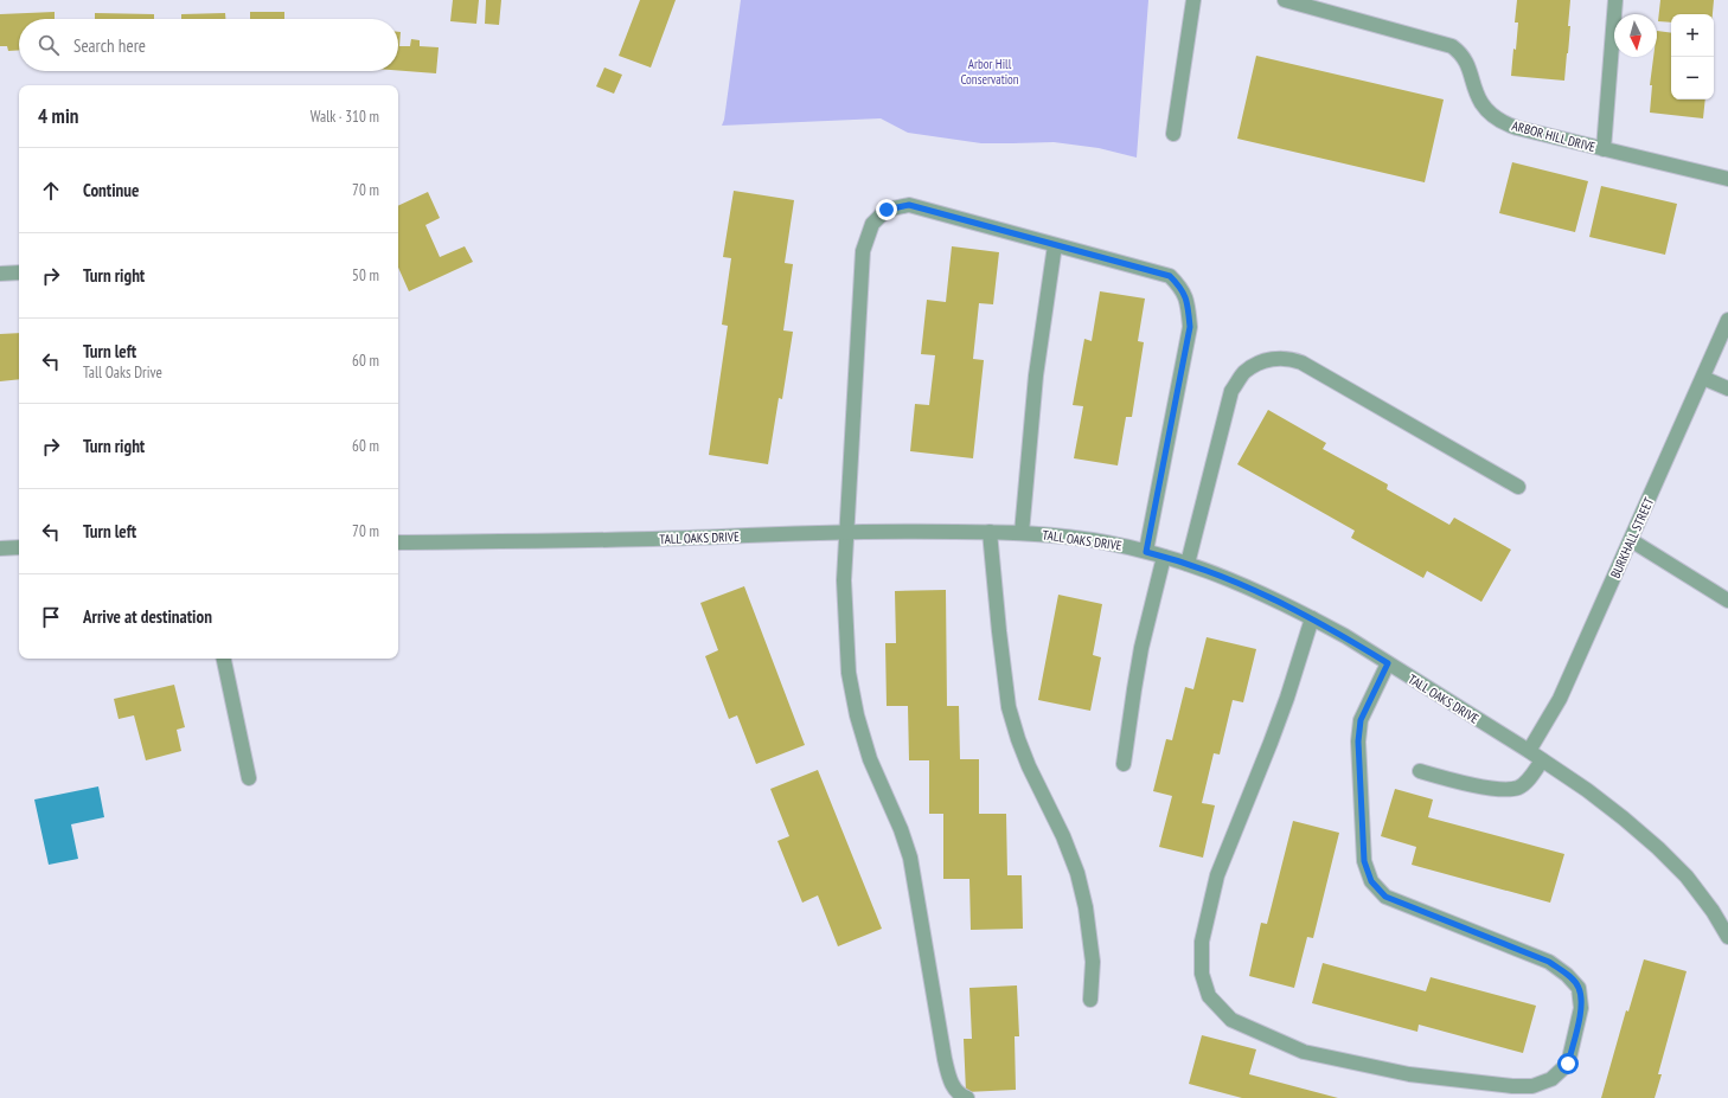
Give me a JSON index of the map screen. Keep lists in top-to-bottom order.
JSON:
{
  "streets": {
    "street": ["ARBOR HILL DRIVE", "TALL OAKS DRIVE", "BURKHALL STREET"]
  },
  "crossings": [
    ["TALL OAKS DRIVE", "BURKHALL STREET"]
  ],
  "parks": ["Arbor Hill Conservation"],
  "north": "bottom",
  "page": {
    "map_buttons": ["+", "−"],
    "search": "Search here",
    "heading": ["4 min", "Walk · 310 m"],
    "list": [
      ["Continue", "70 m"],
      ["Turn right", "50 m"],
      ["Turn left", "Tall Oaks Drive", "60 m"],
      ["Turn right", "60 m"],
      ["Turn left", "70 m"],
      "Arrive at destination"
    ]
  }
}
